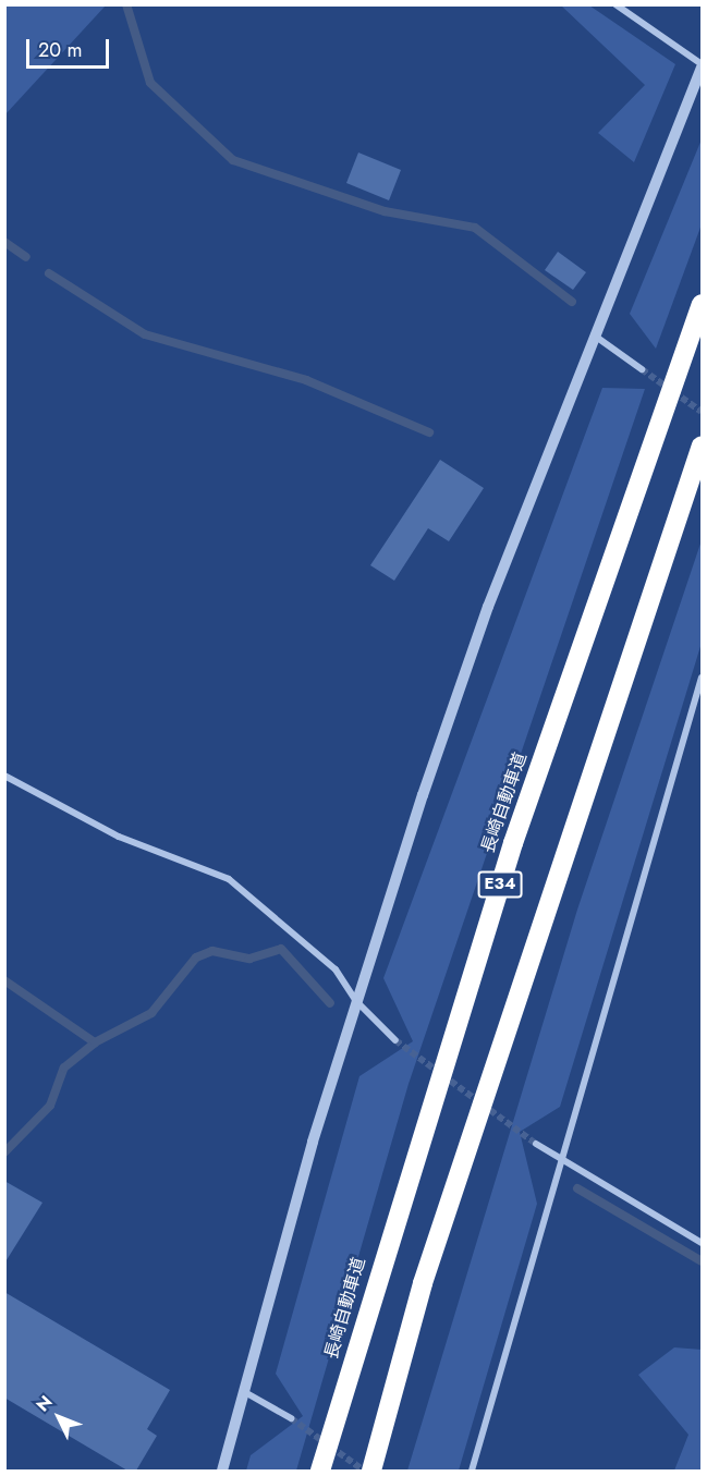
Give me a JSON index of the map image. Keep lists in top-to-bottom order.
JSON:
{
  "streets": {
    "highway": ["長崎自動車道", "E34"]
  },
  "scale_bar": "20 m",
  "north": "top left"
}
